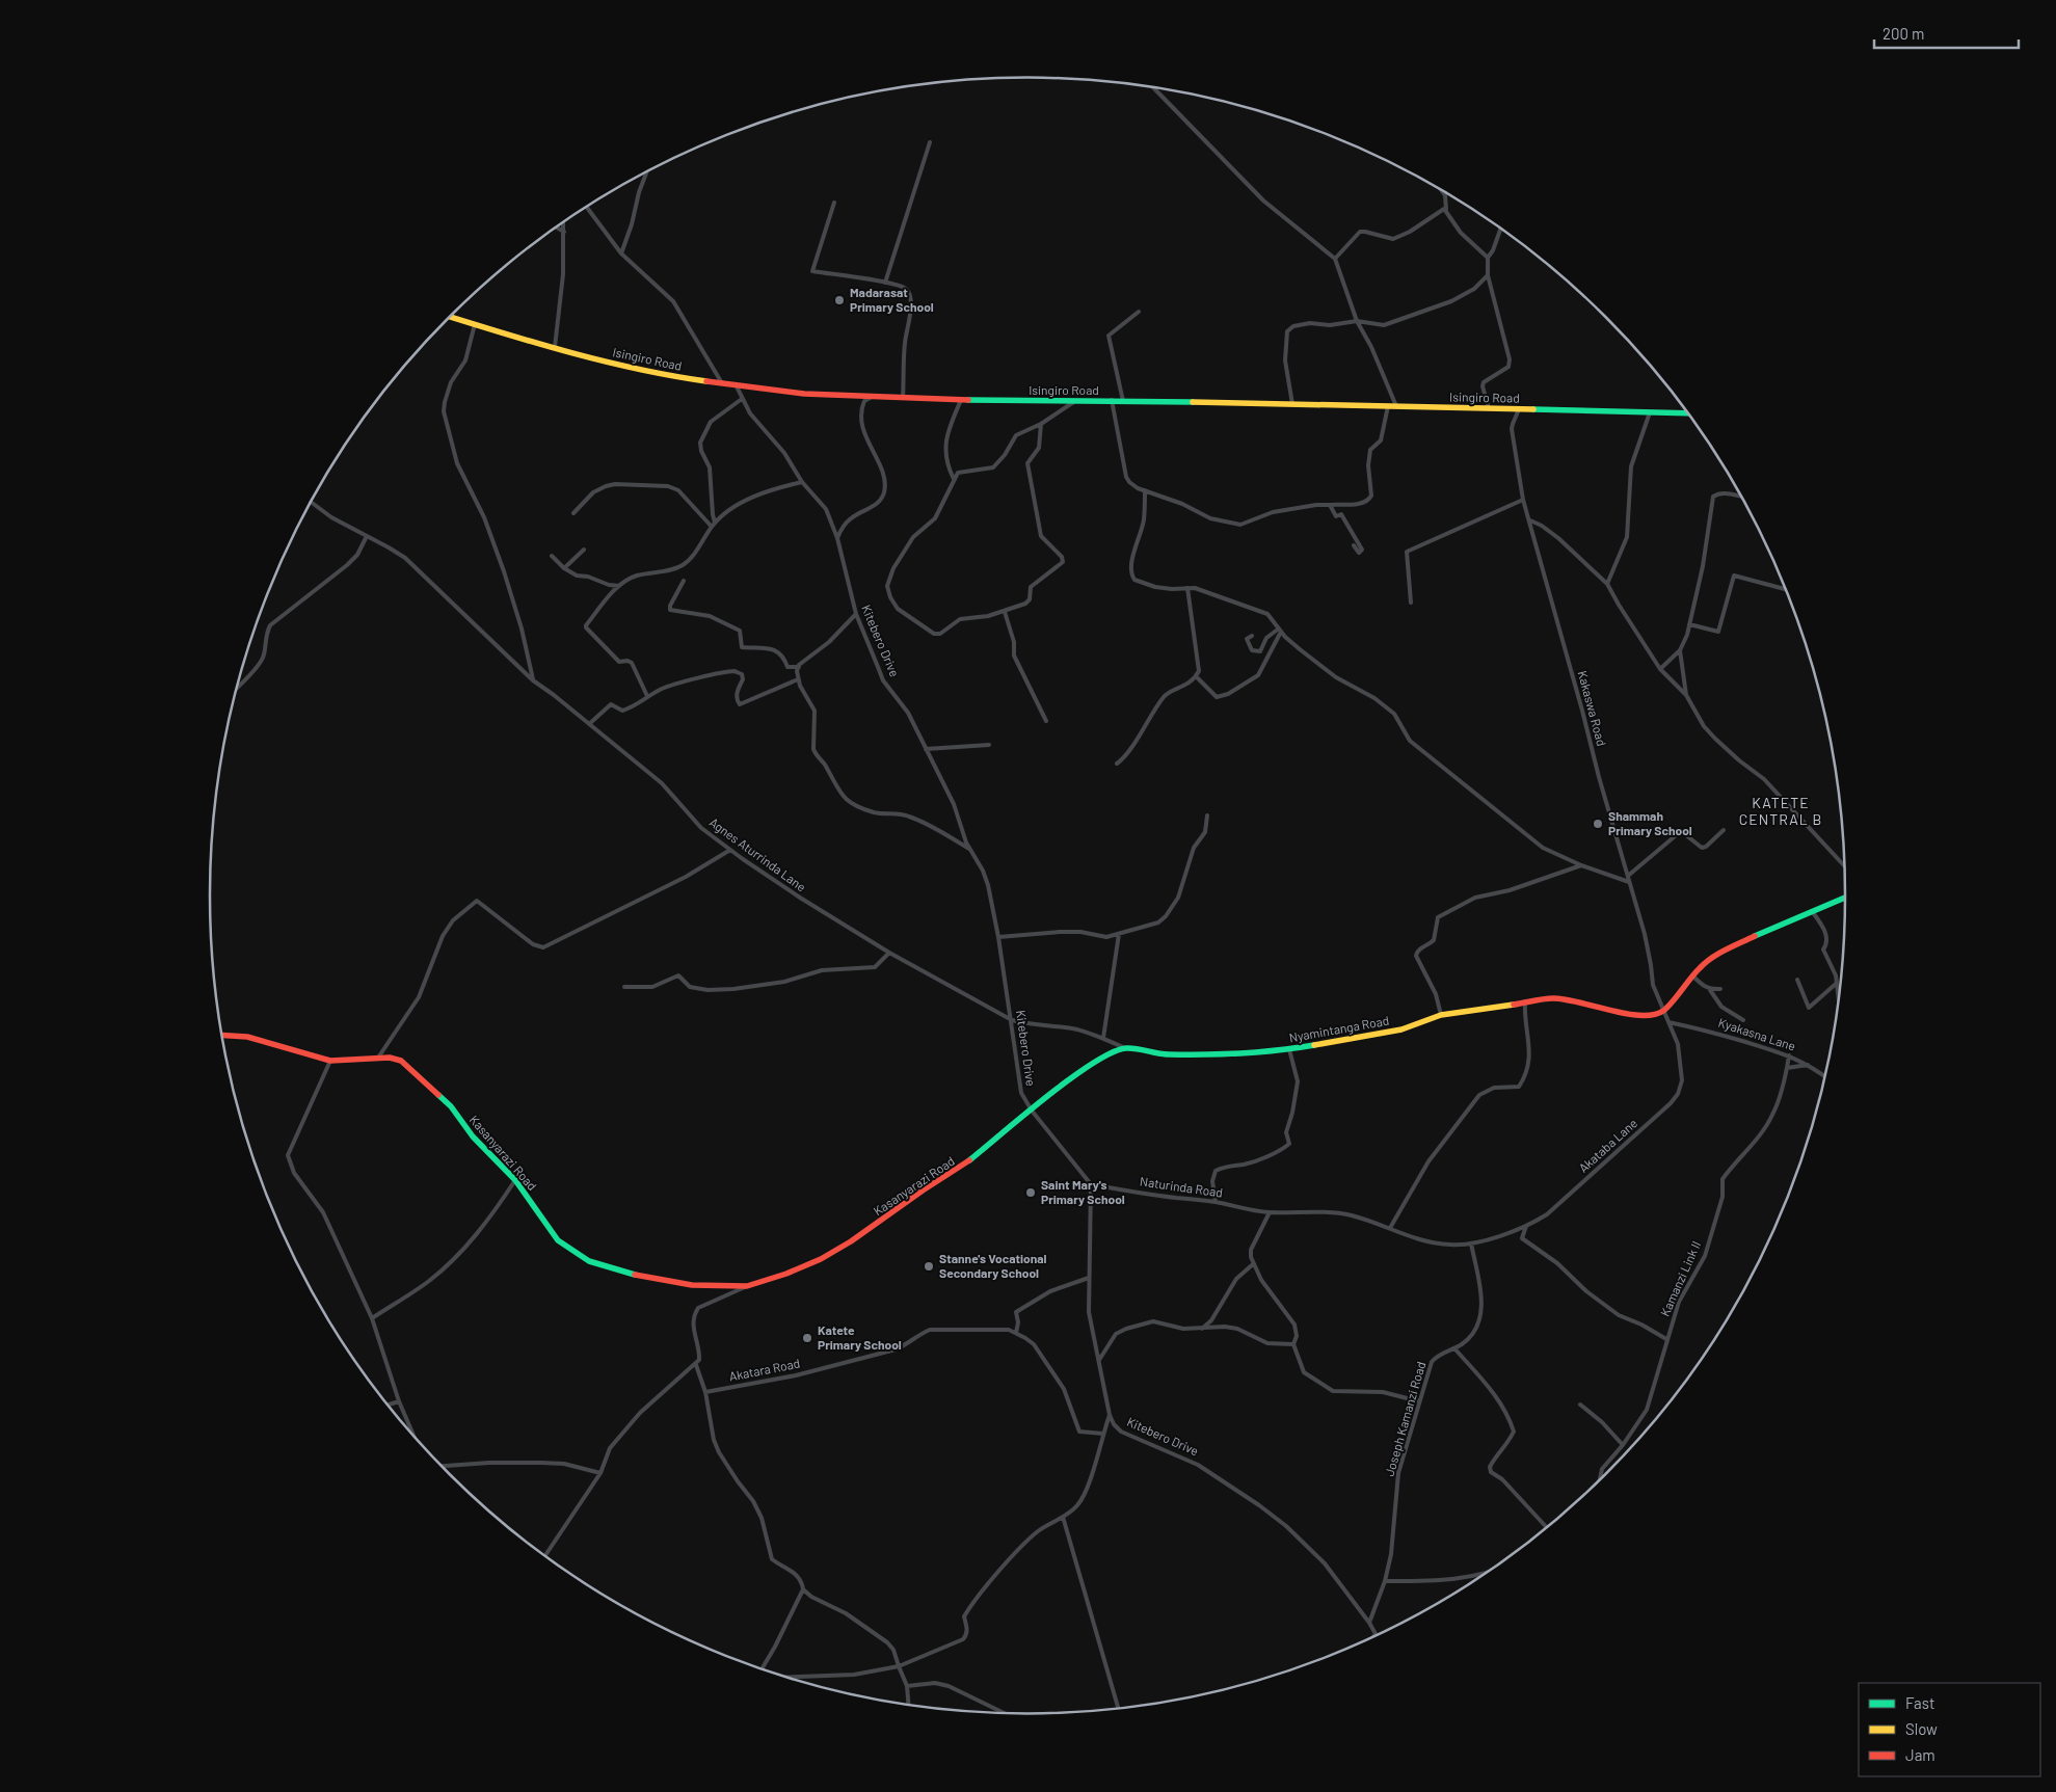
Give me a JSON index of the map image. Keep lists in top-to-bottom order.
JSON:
{
  "streets": {
    "street": [
      "Isingiro Road",
      "Kitebero Drive",
      "Kakaswa Road",
      "Agnes Aturrinda Lane",
      "Nyamintanga Road",
      "Kyakasna Lane",
      "Akataba Lane",
      "Kasanyarazi Road",
      "Naturinda Road",
      "Kamanzi Link II",
      "Akatara Road",
      "Joseph Kamanzi Road"
    ]
  },
  "crossings": [
    ["Isingiro Road", "Kitebero Drive"],
    ["Isingiro Road", "Kakaswa Road"],
    ["Kitebero Drive", "Agnes Aturrinda Lane"],
    ["Kitebero Drive", "Kasanyarazi Road"],
    ["Kitebero Drive", "Naturinda Road"],
    ["Kitebero Drive", "Joseph Kamanzi Road"],
    ["Kakaswa Road", "Nyamintanga Road"],
    ["Kakaswa Road", "Akataba Lane"],
    ["Agnes Aturrinda Lane", "Nyamintanga Road"],
    ["Nyamintanga Road", "Akataba Lane"],
    ["Kyakasna Lane", "Akataba Lane"],
    ["Kyakasna Lane", "Kamanzi Link II"],
    ["Akataba Lane", "Naturinda Road"],
    ["Akataba Lane", "Joseph Kamanzi Road"]
  ],
  "districts": ["KATETE CENTRAL B"],
  "places": [
    "Madarasat Primary School",
    "Shammah Primary School",
    "Saint Mary's Primary School",
    "Stanne's Vocational Secondary School",
    "Katete Primary School"
  ],
  "legend": ["Fast", "Slow", "Jam"],
  "scale_bar": "200 m"
}
